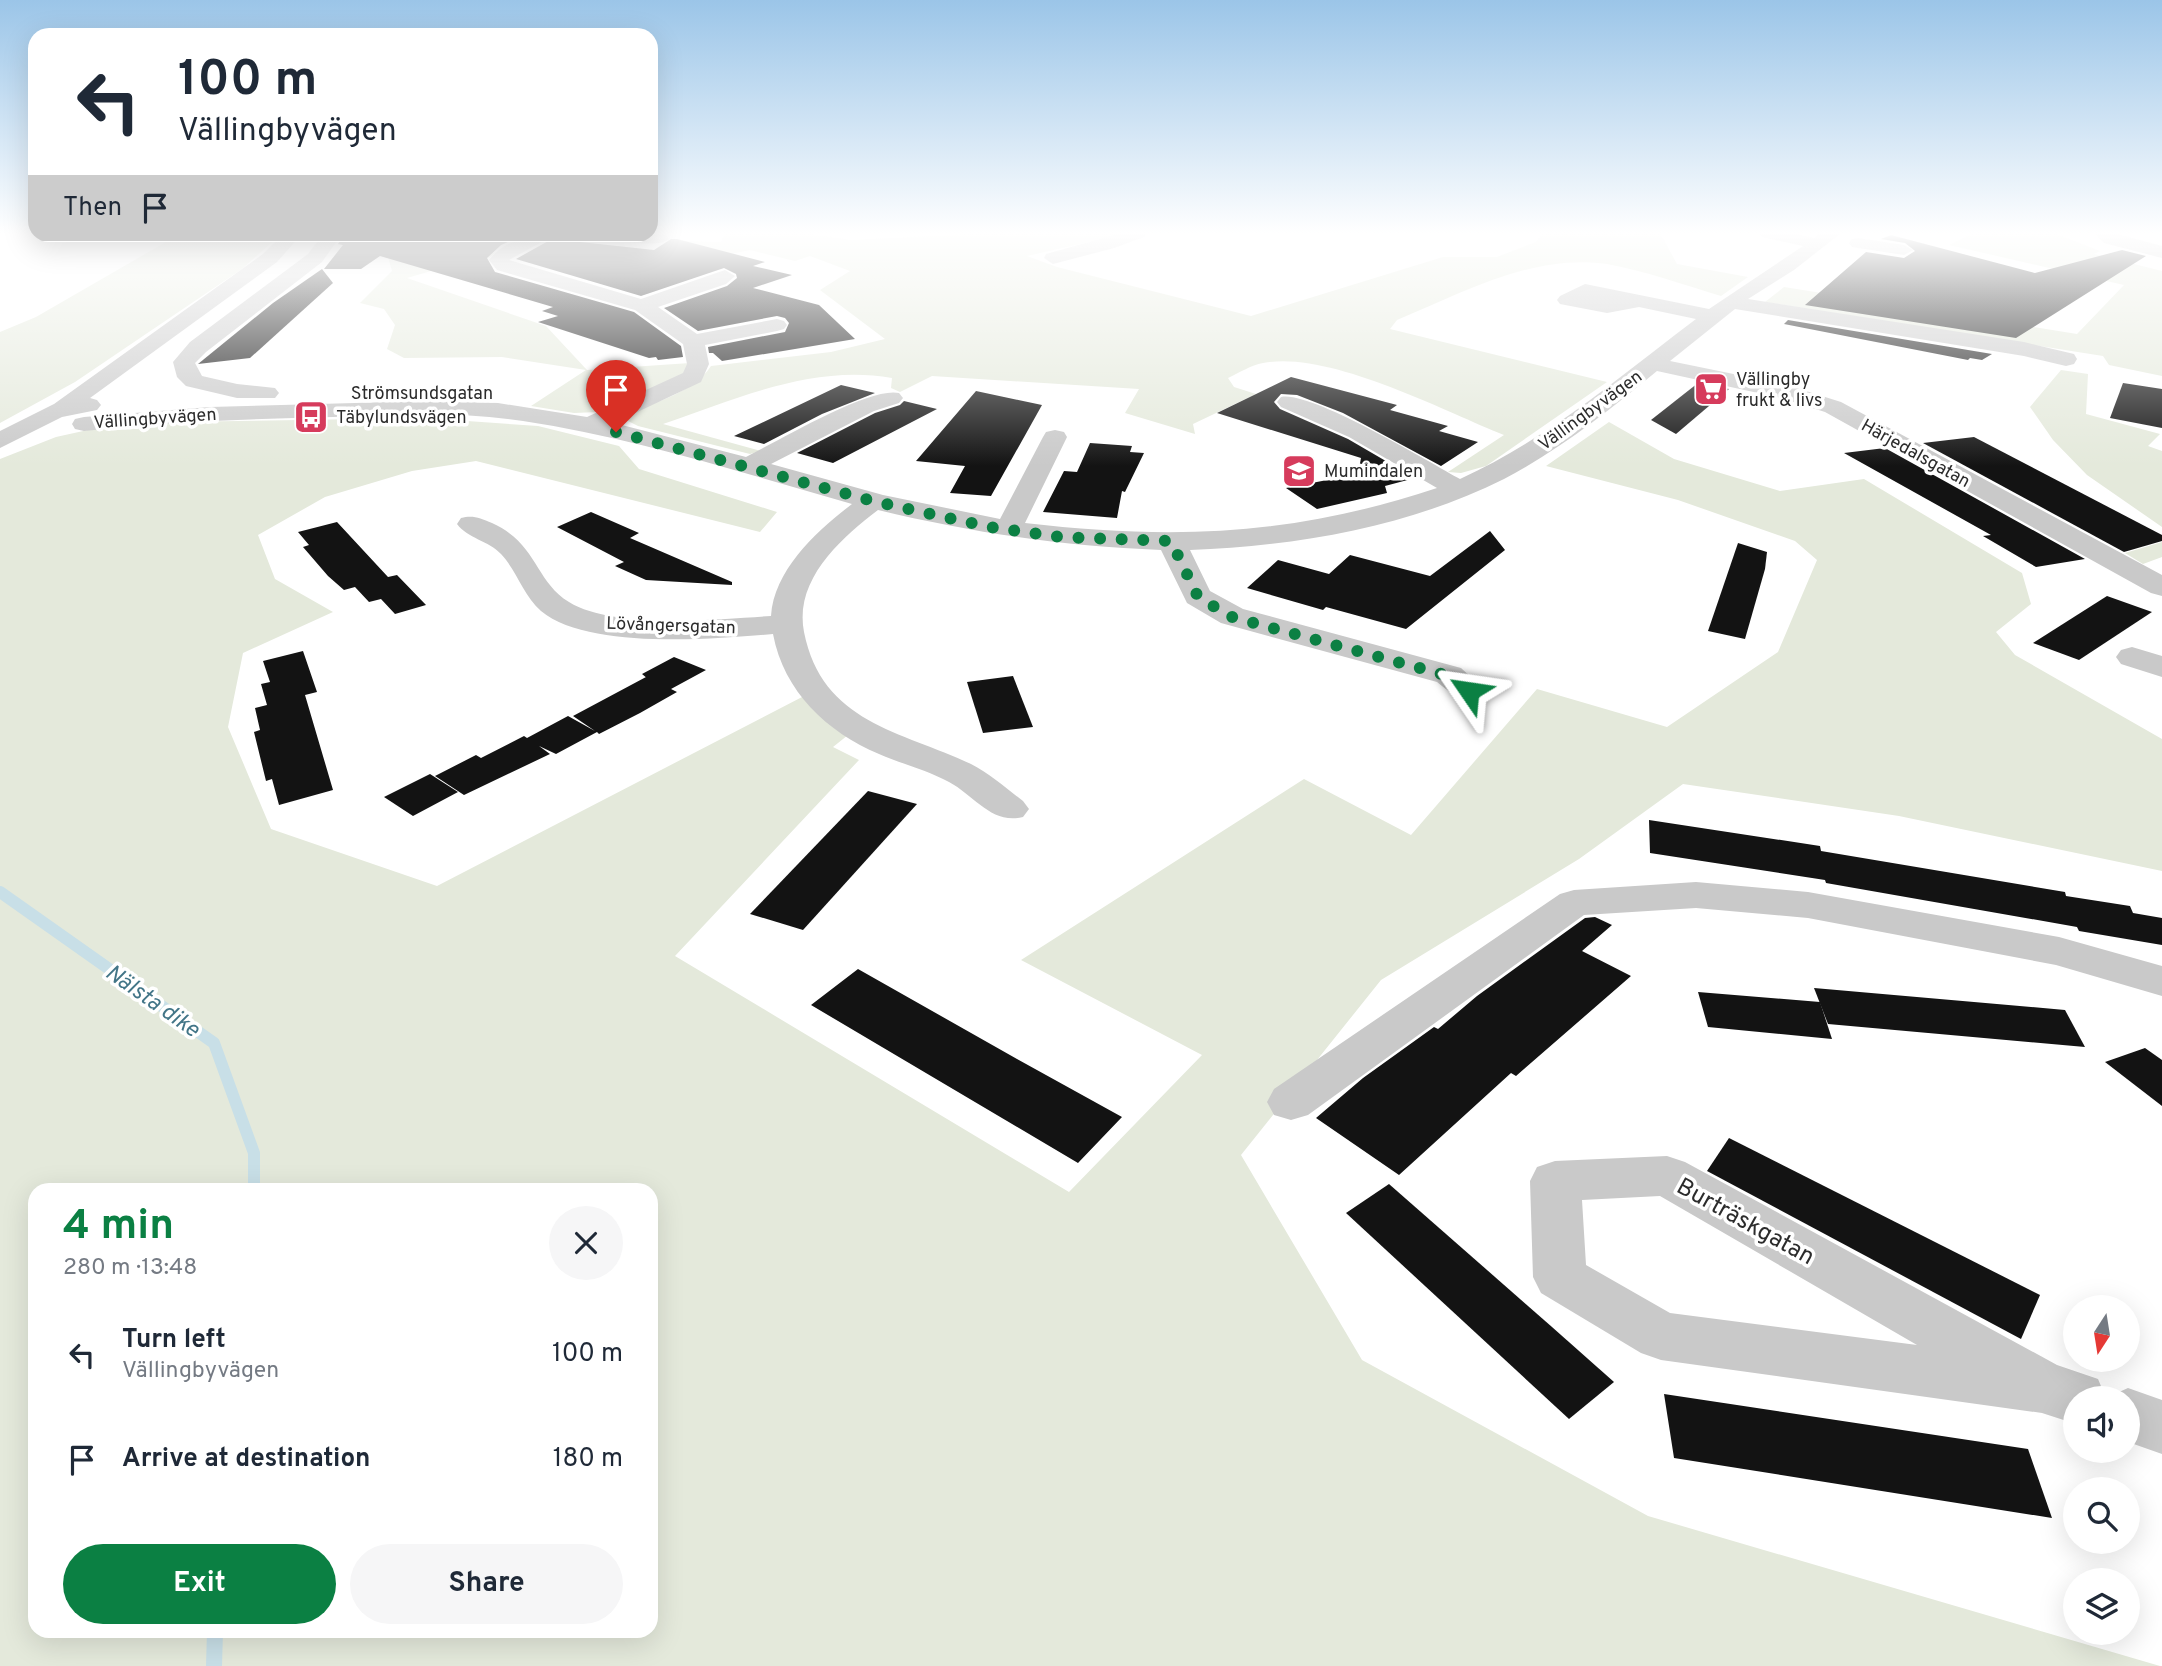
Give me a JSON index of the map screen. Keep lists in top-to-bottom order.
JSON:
{
  "streets": {
    "street": [
      "Strömsundsgatan",
      "Vällingbyvägen",
      "Härjedalsgatan",
      "Lövångersgatan",
      "Burträskgatan"
    ]
  },
  "crossings": [
    ["Strömsundsgatan", "Vällingbyvägen"],
    ["Vällingbyvägen", "Härjedalsgatan"]
  ],
  "water": ["Nälsta dike"],
  "places": {
    "supermarket": ["Vällingby frukt & livs"],
    "bus stop": ["Täbylundsvägen"],
    "school or university": ["Mumindalen"]
  },
  "north": "bottom",
  "page": {
    "turn": ["100 m", "Vällingbyvägen"],
    "then": "Then",
    "heading": ["4 min", "280 m · 13:48"],
    "list": [
      {
        "name": "Turn left",
        "note": "Vällingbyvägen",
        "value": "100 m"
      },
      {
        "name": "Arrive at destination",
        "value": "180 m"
      }
    ],
    "buttons": ["Exit", "Share"]
  }
}
